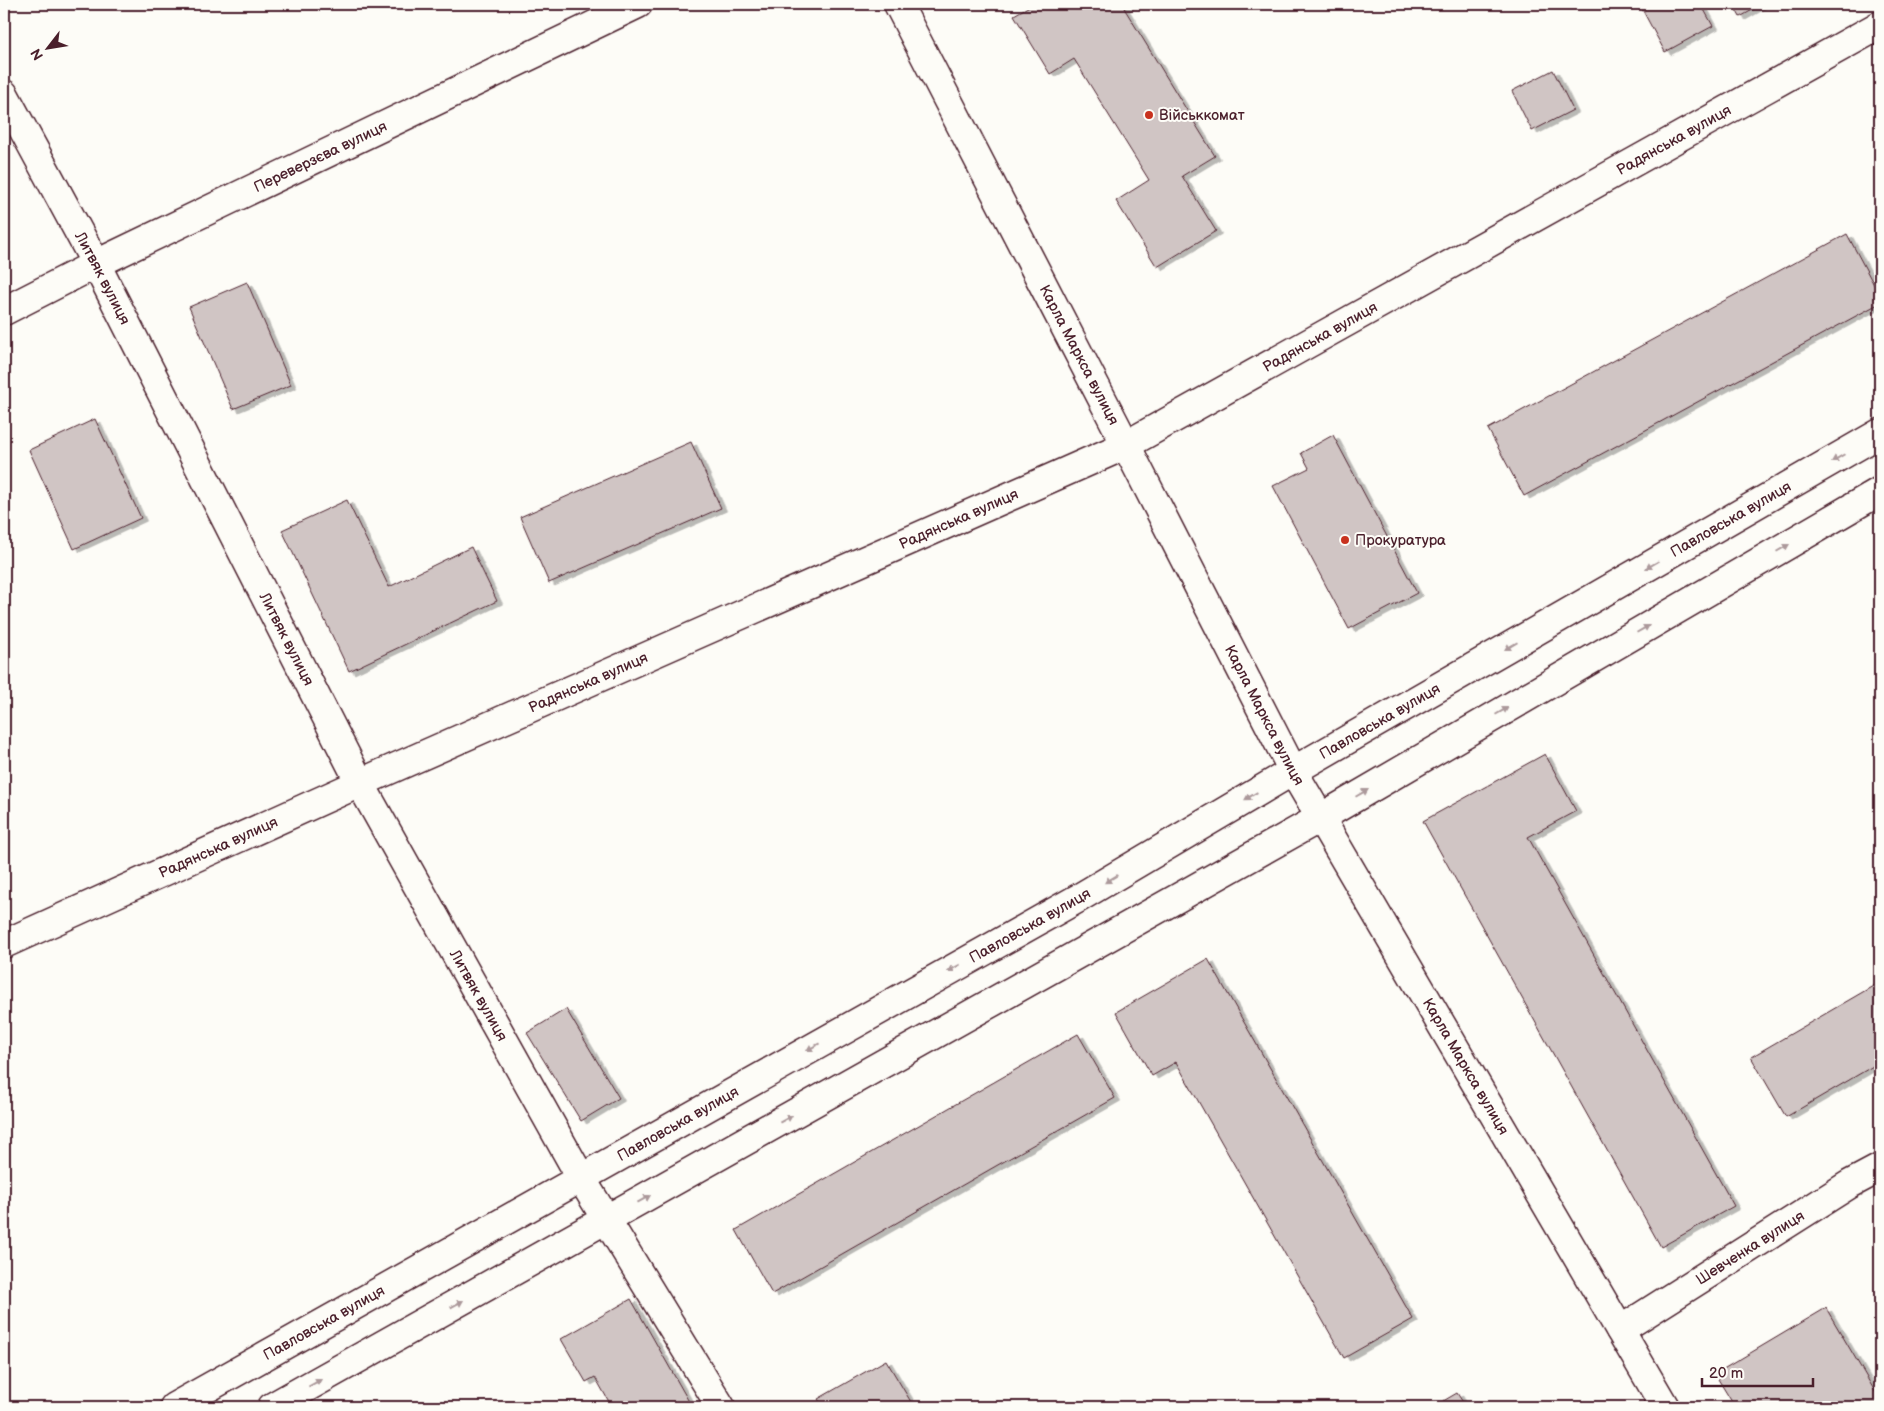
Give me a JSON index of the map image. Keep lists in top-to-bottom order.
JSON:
{
  "streets": {
    "street": [
      "Радянська вулиця",
      "Переверзєва вулиця",
      "Литвяк вулиця",
      "Карла Маркса вулиця",
      "Павловська вулиця",
      "Шевченка вулиця"
    ]
  },
  "crossings": [
    ["Радянська вулиця", "Литвяк вулиця"],
    ["Радянська вулиця", "Карла Маркса вулиця"],
    ["Переверзєва вулиця", "Литвяк вулиця"],
    ["Литвяк вулиця", "Павловська вулиця"],
    ["Карла Маркса вулиця", "Павловська вулиця"],
    ["Карла Маркса вулиця", "Шевченка вулиця"]
  ],
  "places": ["Військкомат", "Прокуратура"],
  "scale_bar": "20 m",
  "north": "bottom left"
}
